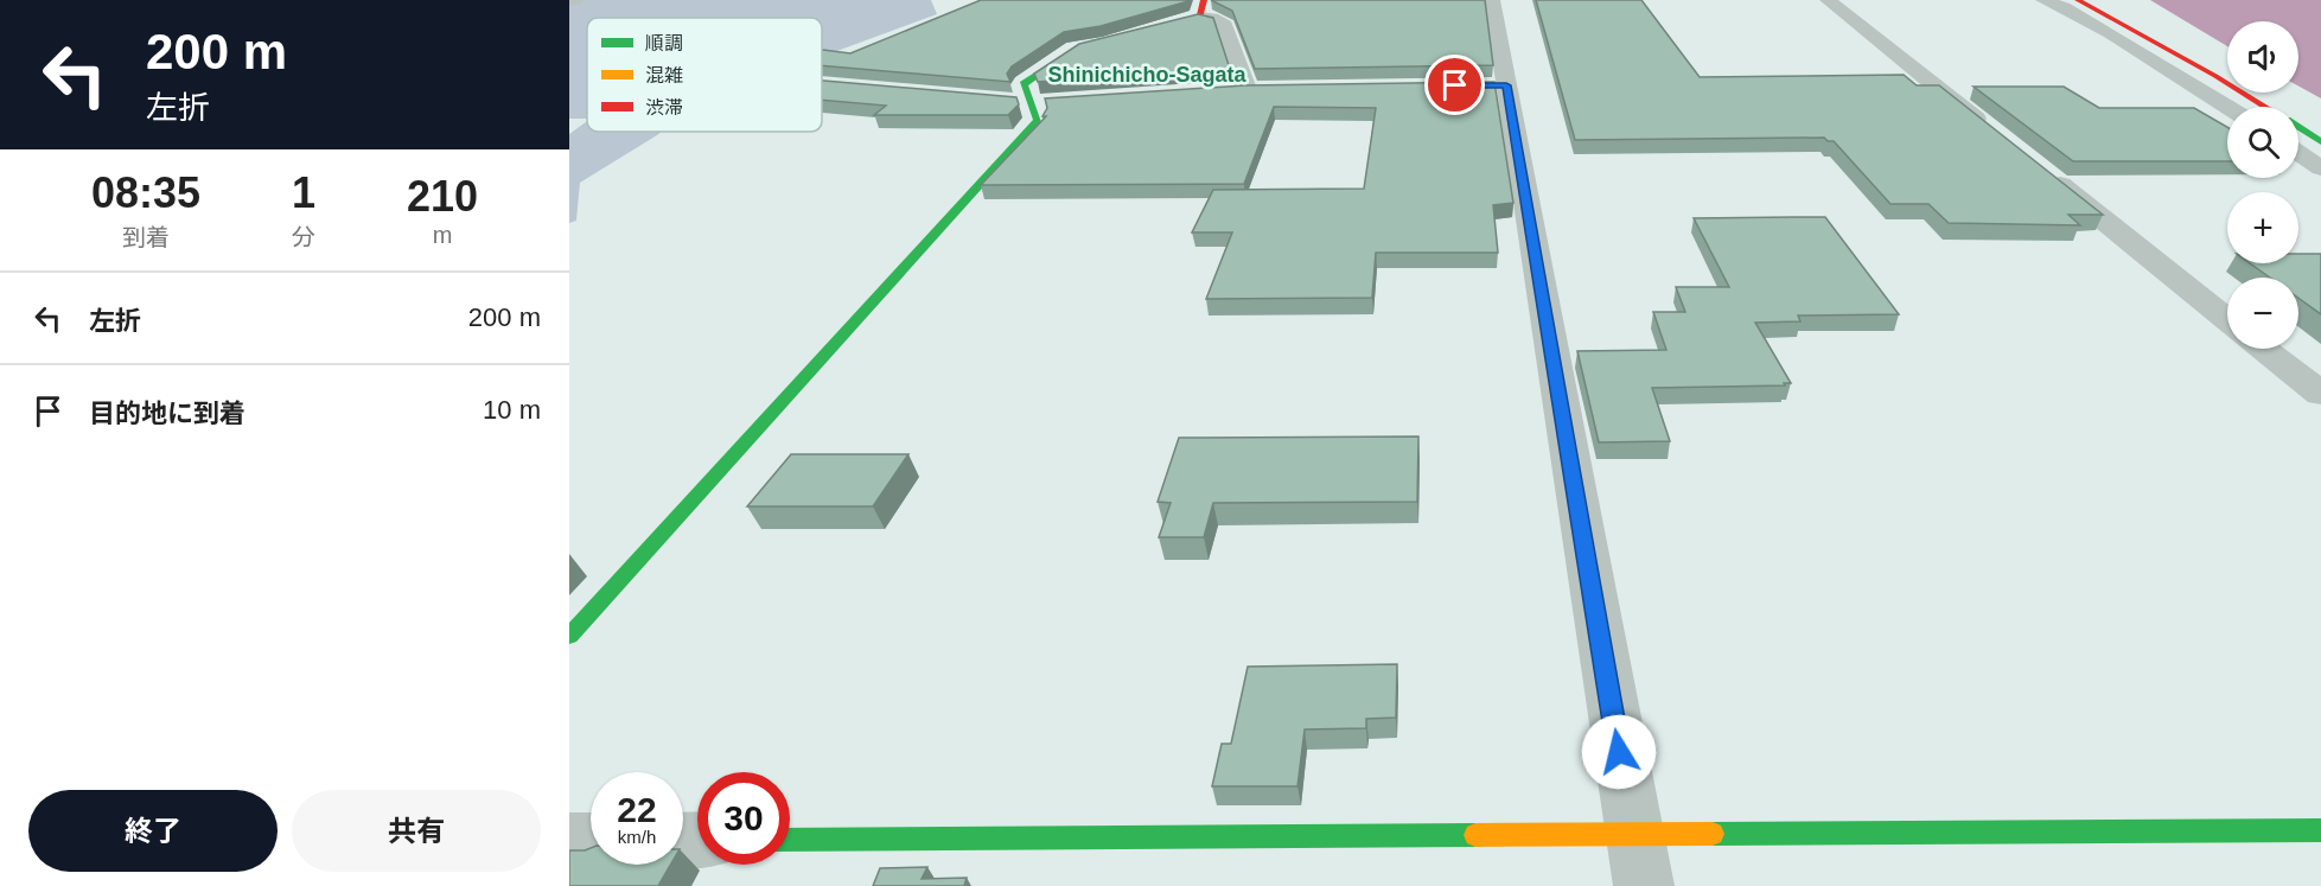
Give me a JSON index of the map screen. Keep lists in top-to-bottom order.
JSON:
{
  "districts": ["Shinichicho-Sagata"],
  "legend": ["順調", "混雑", "渋滞"],
  "page": {
    "turn": ["200 m", "左折"],
    "map_buttons": ["+", "−"],
    "eta": [
      "08:35",
      "到着",
      "1",
      "分",
      "210",
      "m"
    ],
    "list": [
      {
        "name": "左折",
        "value": "200 m"
      },
      {
        "name": "目的地に到着",
        "value": "10 m"
      }
    ],
    "speed": "22 km/h",
    "limit": "30",
    "buttons": ["終了", "共有"]
  }
}
